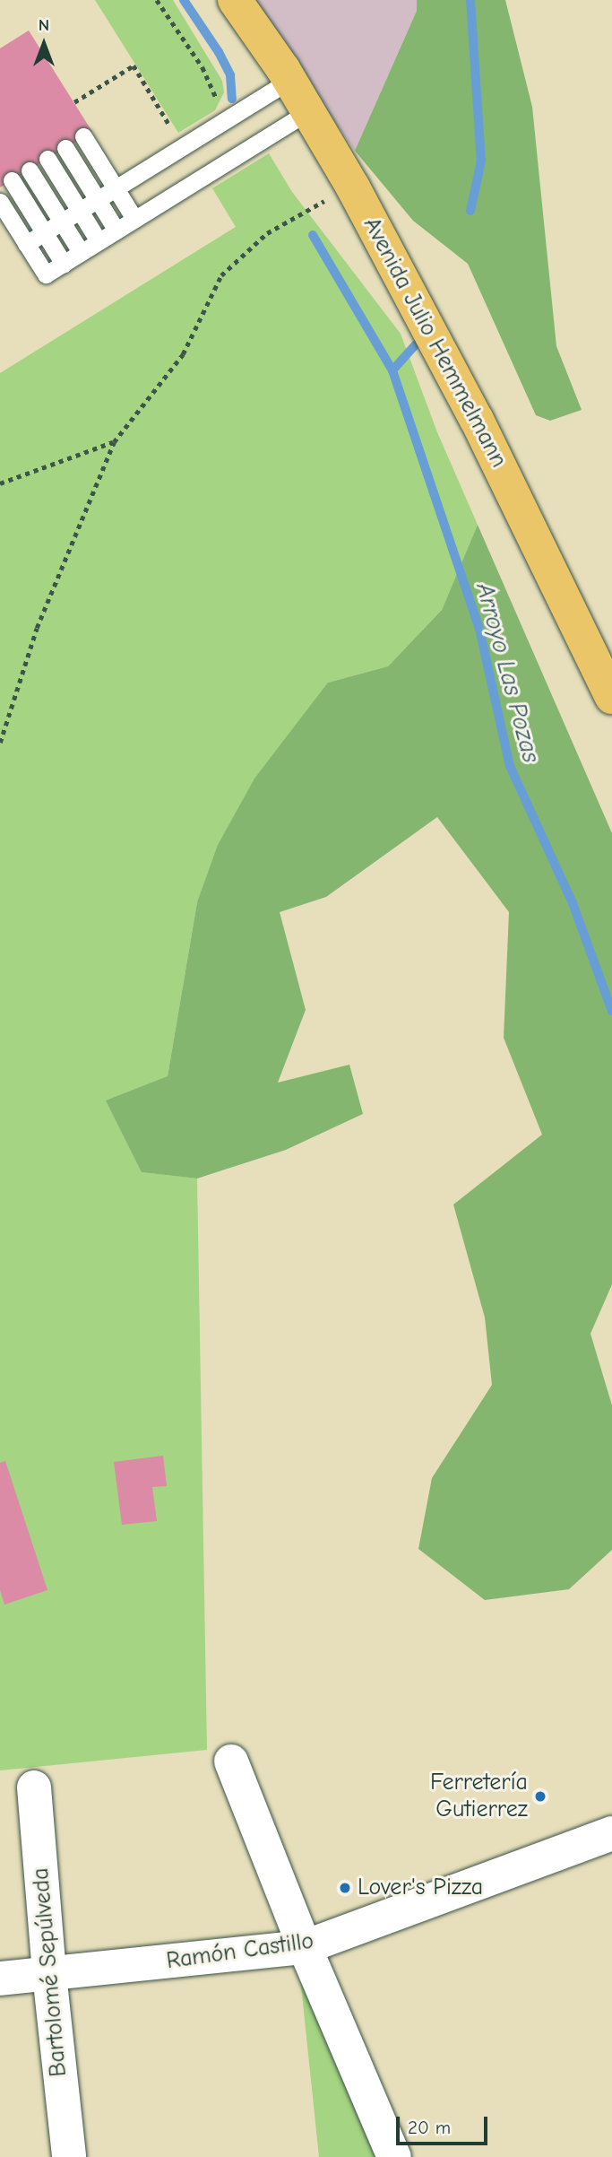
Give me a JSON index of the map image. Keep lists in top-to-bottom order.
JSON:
{
  "streets": {
    "highway": ["Avenida Julio Hemmelmann"],
    "street": ["Ramón Castillo", "Bartolomé Sepúlveda"]
  },
  "crossings": [
    ["Ramón Castillo", "Bartolomé Sepúlveda"]
  ],
  "water": ["Arroyo Las Pozas"],
  "places": ["Ferretería Gutierrez", "Lover's Pizza"],
  "scale_bar": "20 m",
  "north": "top"
}
